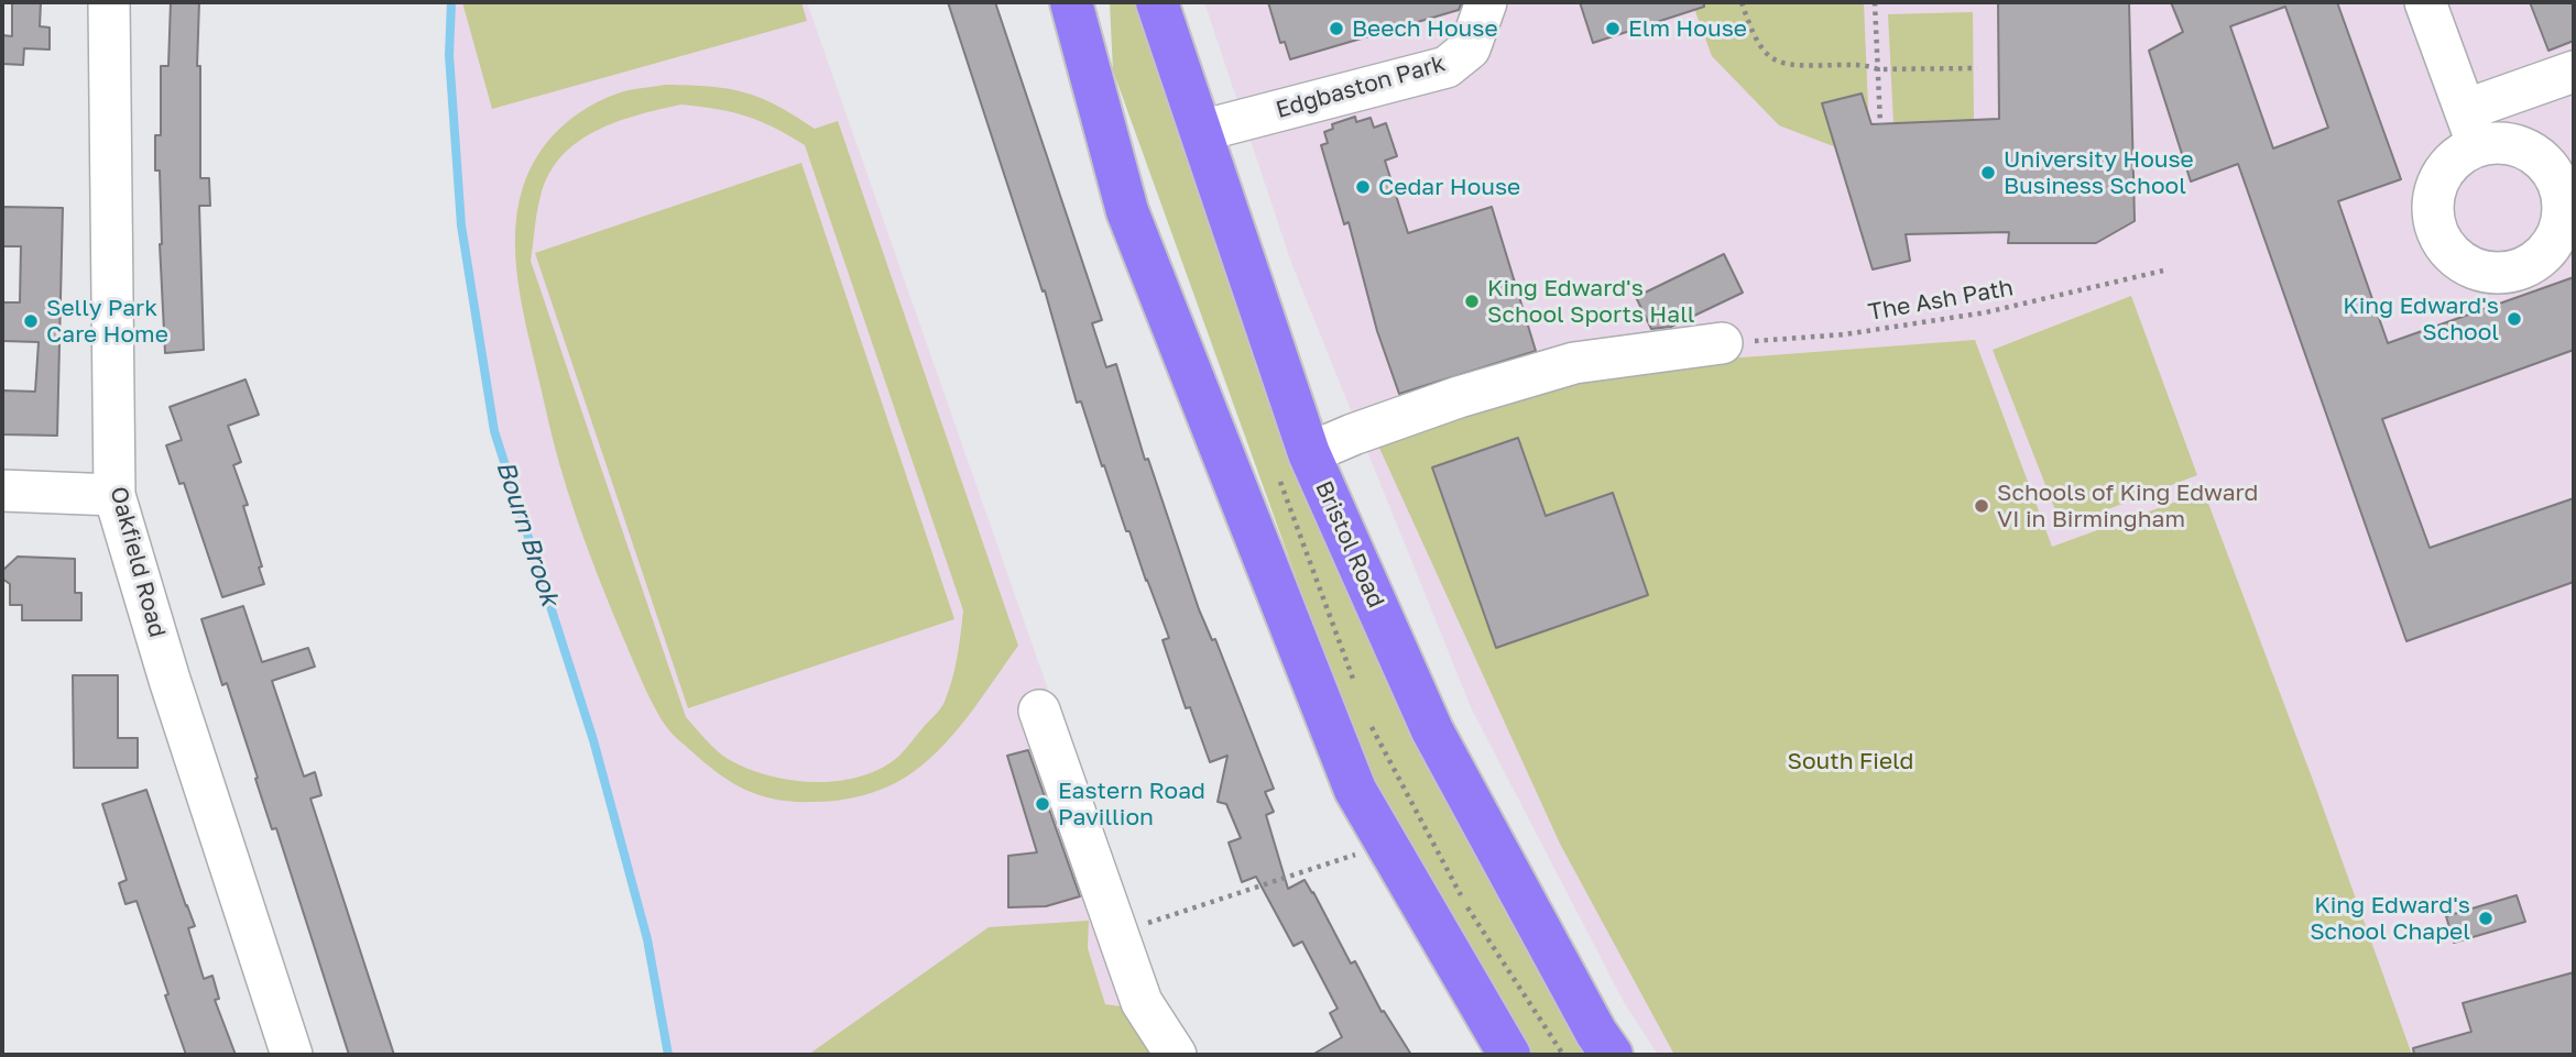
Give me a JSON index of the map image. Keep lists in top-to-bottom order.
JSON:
{
  "streets": {
    "highway": ["Bristol Road"],
    "street": ["Edgbaston Park", "Oakfield Road"],
    "path": ["The Ash Path"]
  },
  "crossings": [
    ["Edgbaston Park", "Bristol Road"]
  ],
  "water": ["Bourn Brook"],
  "parks": ["South Field"],
  "places": [
    "Beech House",
    "Elm House",
    "University House Business School",
    "Cedar House",
    "King Edward's School Sports Hall",
    "King Edward's School",
    "Selly Park Care Home",
    "Schools of King Edward VI in Birmingham",
    "Eastern Road Pavillion",
    "King Edward's School Chapel"
  ]
}
